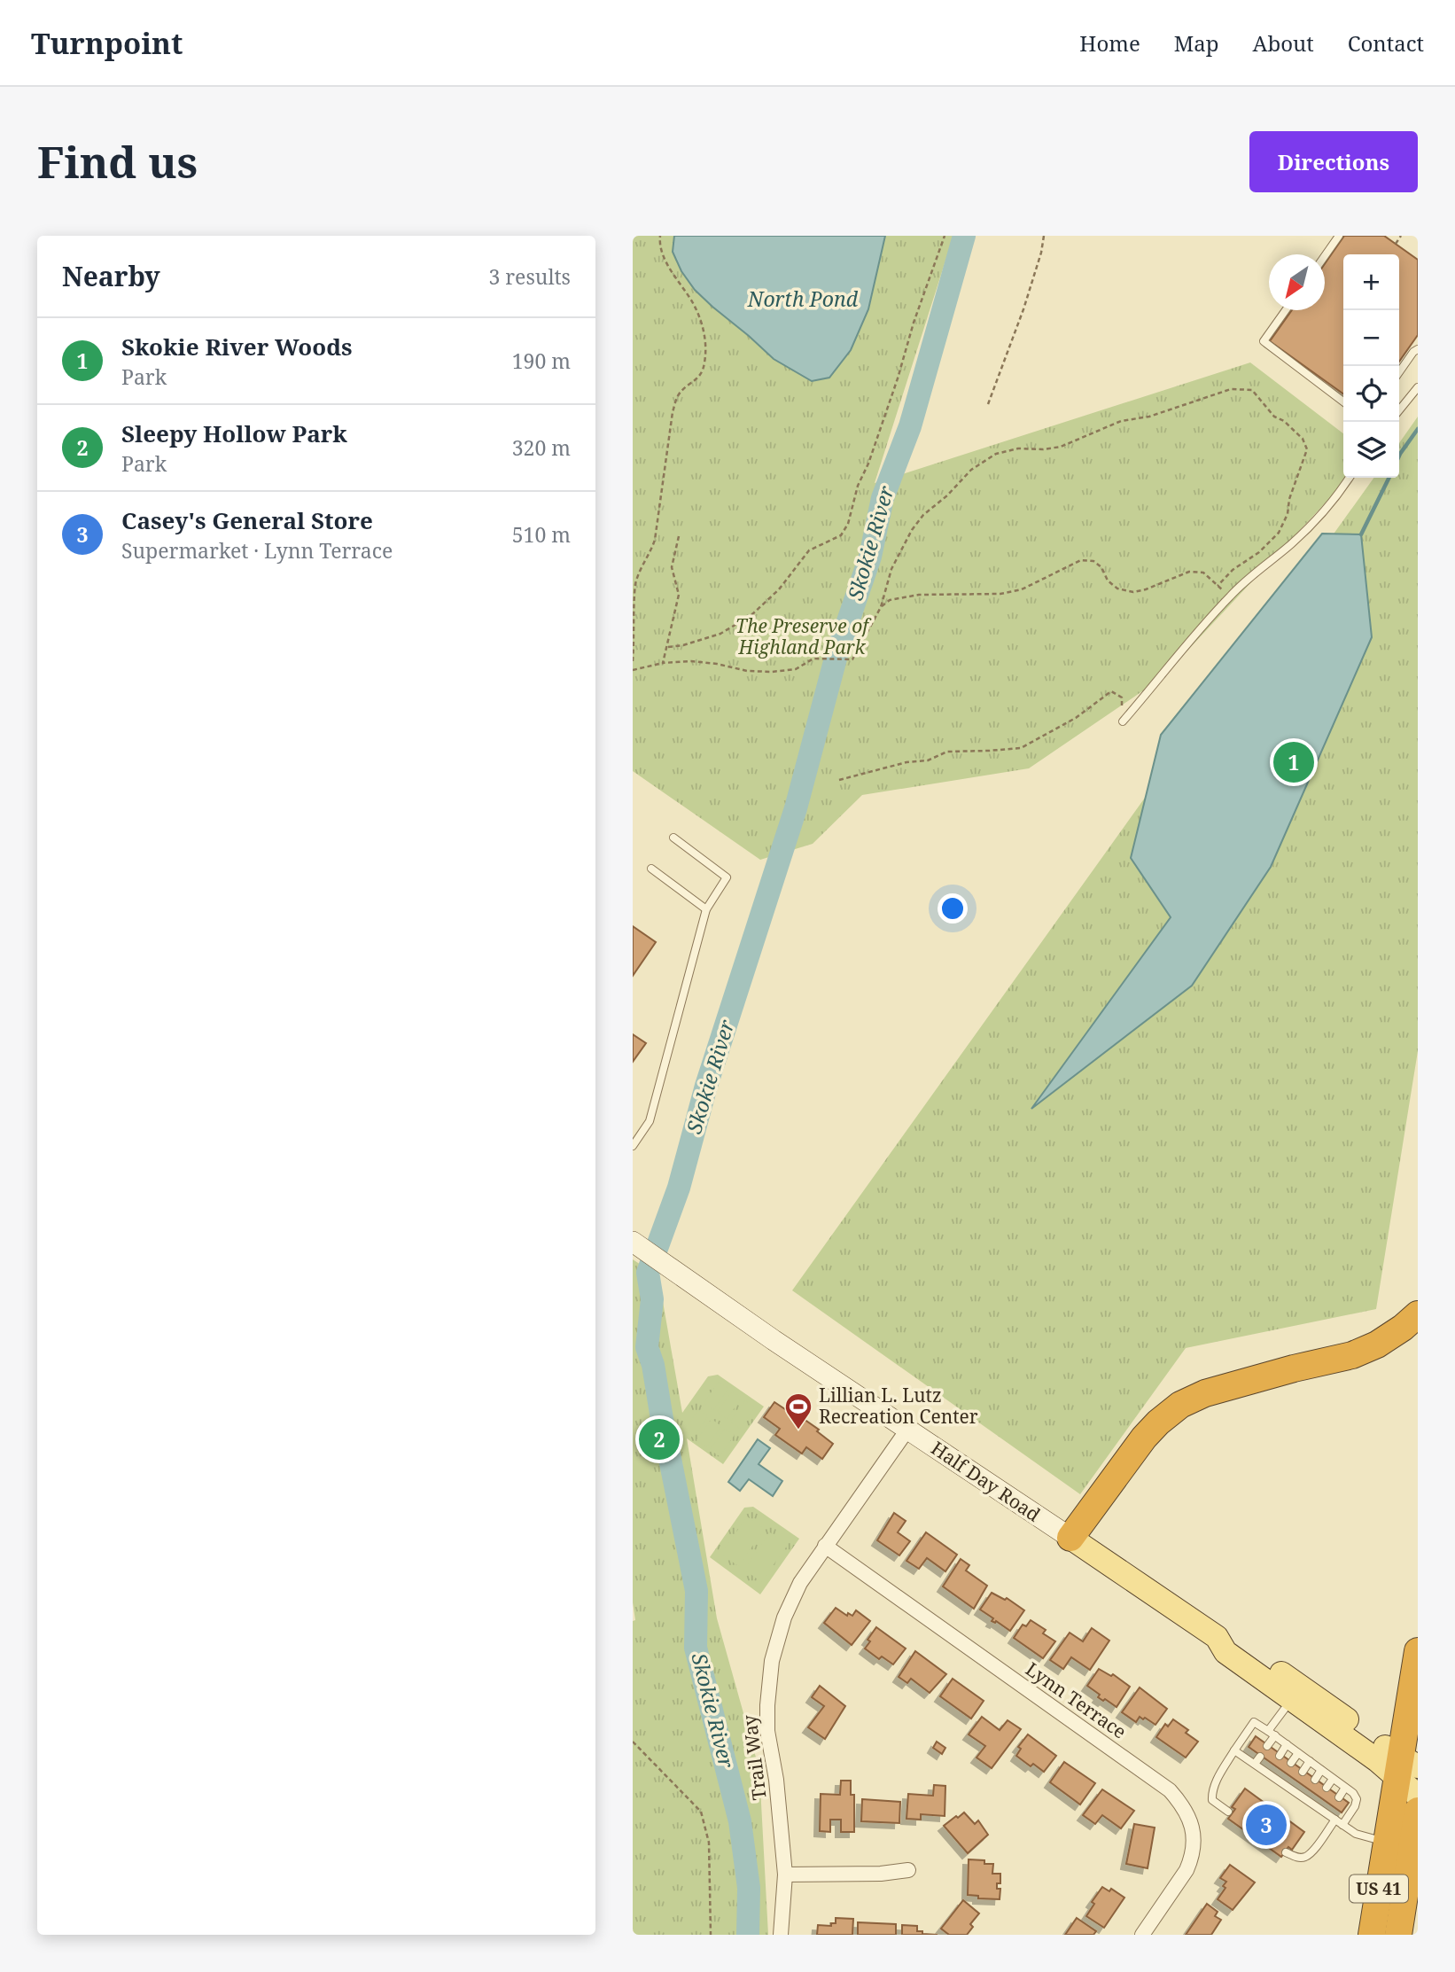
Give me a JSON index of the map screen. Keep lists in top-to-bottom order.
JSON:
{
  "streets": {
    "highway": ["US 41"],
    "main road": ["Half Day Road"],
    "street": ["Lynn Terrace", "Trail Way"]
  },
  "crossings": [
    ["Half Day Road", "Trail Way"],
    ["Half Day Road", "US 41"],
    ["Lynn Terrace", "Trail Way"]
  ],
  "water": ["North Pond", "Skokie River"],
  "parks": ["The Preserve of Highland Park"],
  "places": {
    "sports": ["Lillian L. Lutz Recreation Center"]
  },
  "north": "bottom left",
  "page": {
    "header": "Turnpoint",
    "nav": [
      "Home",
      "Map",
      "About",
      "Contact"
    ],
    "buttons": "Directions",
    "title": "Find us",
    "heading": ["Nearby", "3 results"],
    "map_buttons": ["+", "−"],
    "list": [
      {
        "mark": "1",
        "name": "Skokie River Woods",
        "note": "Park",
        "value": "190 m"
      },
      {
        "mark": "2",
        "name": "Sleepy Hollow Park",
        "note": "Park",
        "value": "320 m"
      },
      {
        "mark": "3",
        "name": "Casey's General Store",
        "note": "Supermarket · Lynn Terrace",
        "value": "510 m"
      }
    ],
    "pins": ["1", "2", "3"]
  }
}
